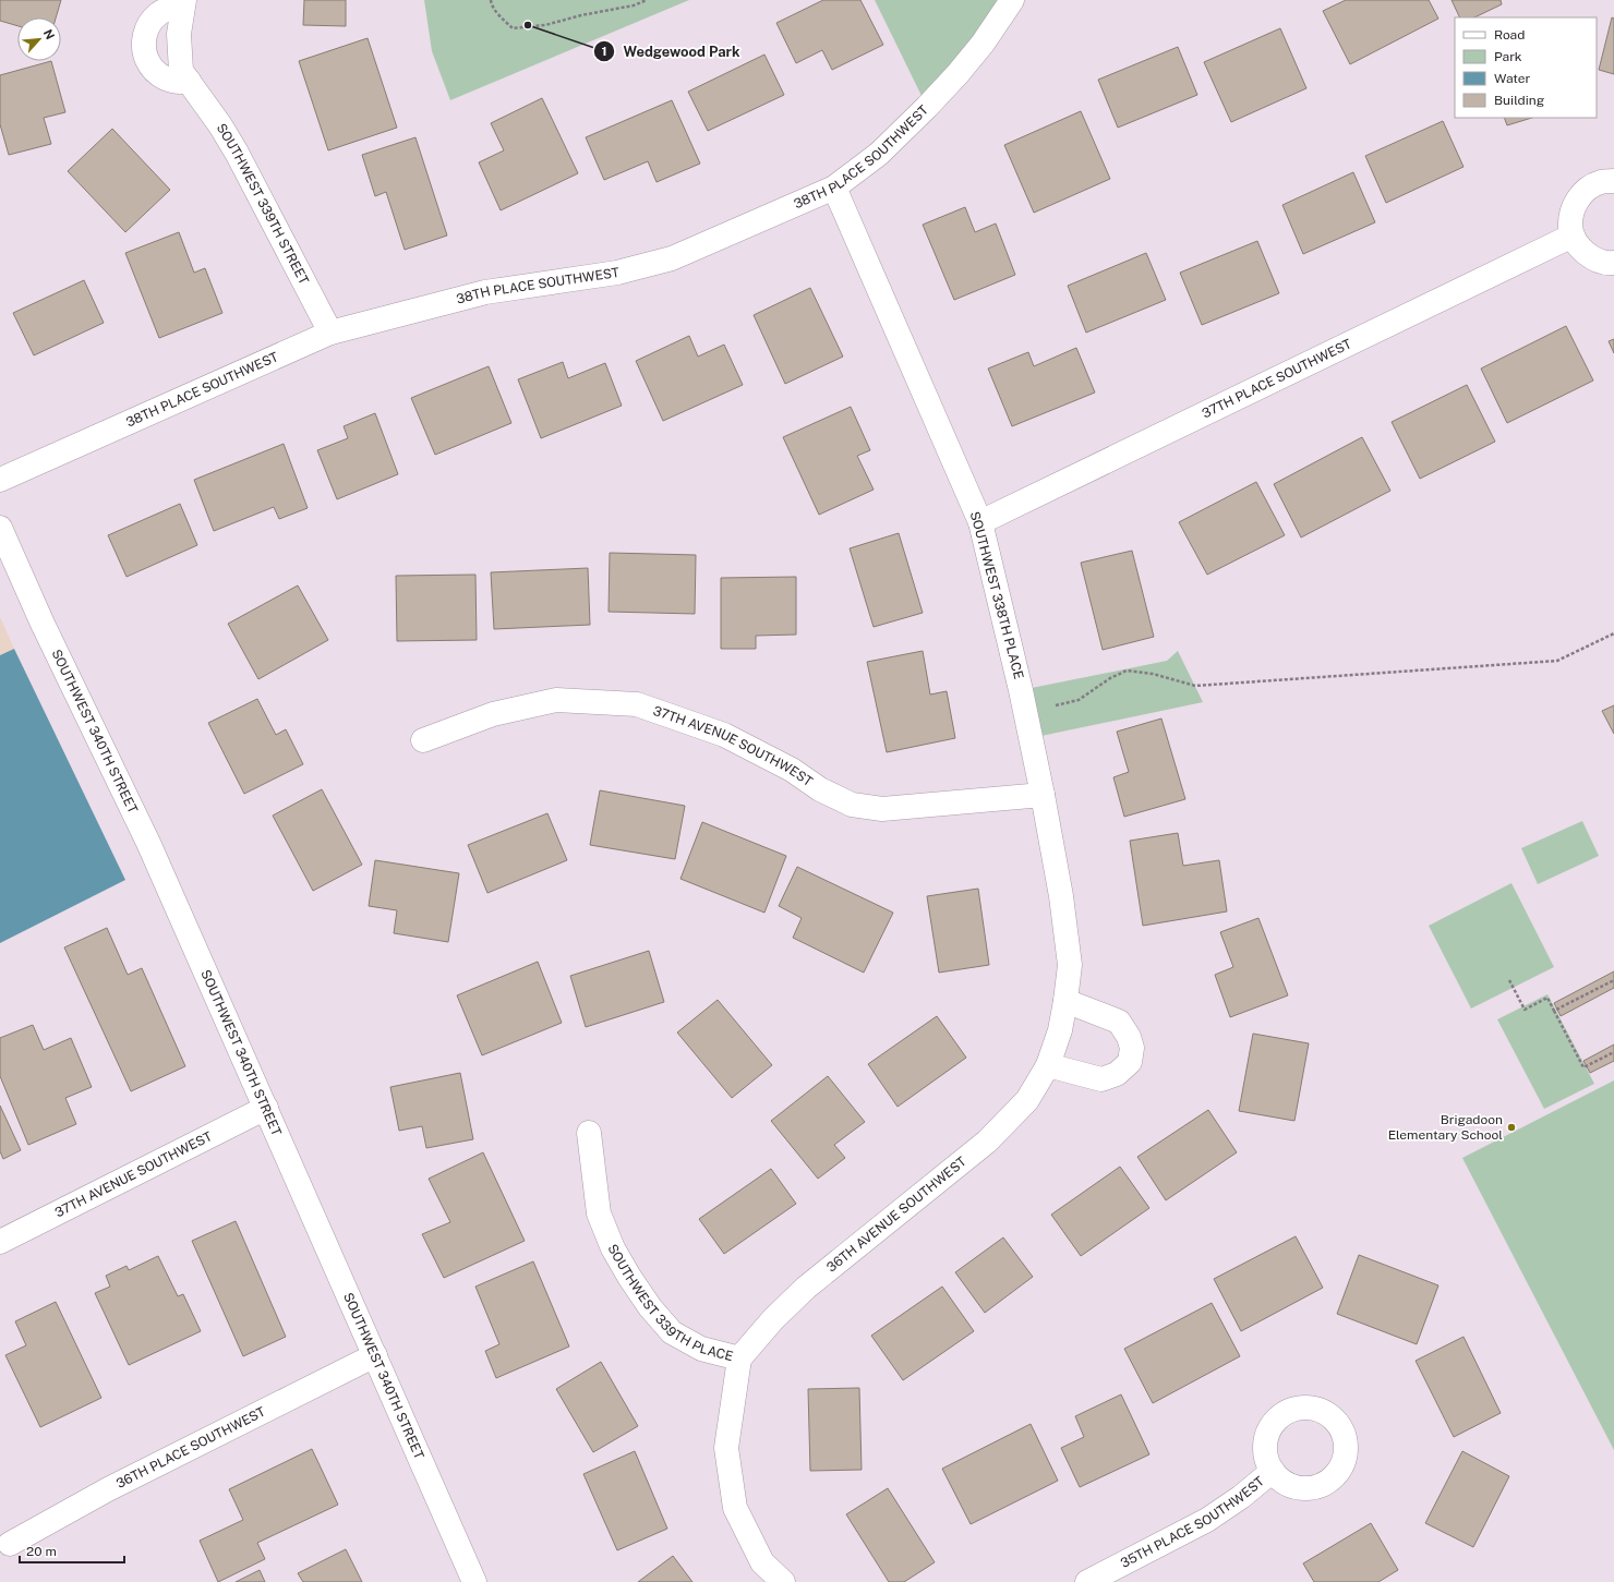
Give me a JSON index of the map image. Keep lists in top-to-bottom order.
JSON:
{
  "streets": {
    "street": [
      "38TH PLACE SOUTHWEST",
      "SOUTHWEST 339TH STREET",
      "37TH PLACE SOUTHWEST",
      "SOUTHWEST 338TH PLACE",
      "SOUTHWEST 340TH STREET",
      "37TH AVENUE SOUTHWEST",
      "36TH AVENUE SOUTHWEST",
      "SOUTHWEST 339TH PLACE",
      "36TH PLACE SOUTHWEST",
      "35TH PLACE SOUTHWEST"
    ]
  },
  "crossings": [
    ["38TH PLACE SOUTHWEST", "SOUTHWEST 339TH STREET"],
    ["38TH PLACE SOUTHWEST", "SOUTHWEST 338TH PLACE"],
    ["37TH PLACE SOUTHWEST", "SOUTHWEST 338TH PLACE"],
    ["SOUTHWEST 338TH PLACE", "37TH AVENUE SOUTHWEST"],
    ["SOUTHWEST 338TH PLACE", "36TH AVENUE SOUTHWEST"],
    ["SOUTHWEST 340TH STREET", "37TH AVENUE SOUTHWEST"],
    ["SOUTHWEST 340TH STREET", "36TH PLACE SOUTHWEST"],
    ["36TH AVENUE SOUTHWEST", "SOUTHWEST 339TH PLACE"]
  ],
  "places": ["Wedgewood Park", "Brigadoon Elementary School"],
  "legend": [
    "Road",
    "Park",
    "Water",
    "Building"
  ],
  "scale_bar": "20 m",
  "north": "top right"
}
